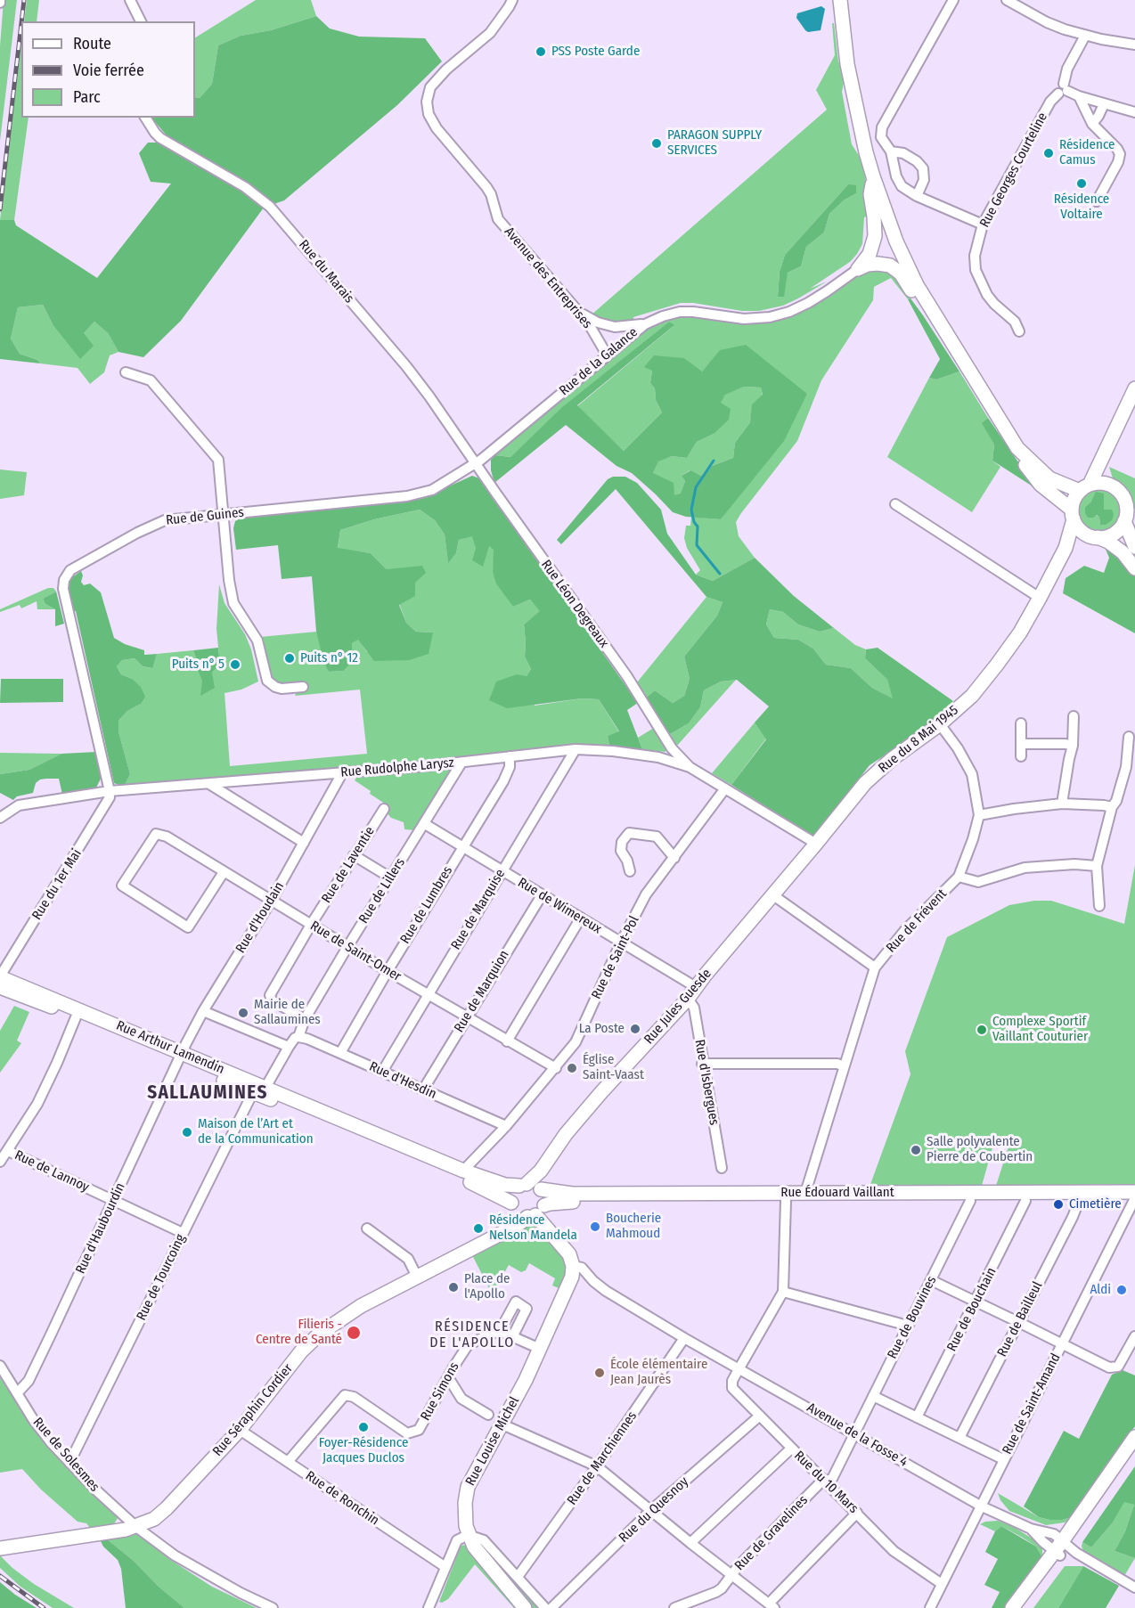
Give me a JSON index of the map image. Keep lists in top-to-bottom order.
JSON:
{
  "streets": {
    "main road": [
      "Rue du 8 Mai 1945",
      "Rue Jules Guesde",
      "Rue Arthur Lamendin",
      "Rue Édouard Vaillant",
      "Rue Séraphin Cordier",
      "Rue Louise Michel"
    ],
    "street": [
      "Rue Georges Courteline",
      "Rue du Marais",
      "Avenue des Entreprises",
      "Rue de la Galance",
      "Rue de Guines",
      "Rue Léon Degreaux",
      "Rue Rudolphe Larysz",
      "Rue de Laventie",
      "Rue du 1er Mai",
      "Rue de Lillers",
      "Rue de Lumbres",
      "Rue de Wimereux",
      "Rue de Marquise",
      "Rue d'Houdain",
      "Rue de Frévent",
      "Rue de Saint-Omer",
      "Rue de Saint-Pol",
      "Rue de Marquion",
      "Rue d'Hesdin",
      "Rue d'Isbergues",
      "Rue de Lannoy",
      "Rue d'Haubourdin",
      "Rue de Tourcoing",
      "Rue de Bouchain",
      "Rue de Bouvines",
      "Rue de Bailleul",
      "Rue Simons",
      "Rue de Saint-Amand",
      "Avenue de la Fosse 4",
      "Rue de Solesmes",
      "Rue de Marchiennes",
      "Rue du 10 Mars",
      "Rue de Ronchin",
      "Rue du Quesnoy",
      "Rue de Gravelines"
    ]
  },
  "crossings": [
    ["Rue du Marais", "Rue de la Galance"],
    ["Rue du Marais", "Rue de Guines"],
    ["Rue du Marais", "Rue Léon Degreaux"],
    ["Avenue des Entreprises", "Rue de la Galance"],
    ["Rue de la Galance", "Rue de Guines"],
    ["Rue de la Galance", "Rue Léon Degreaux"],
    ["Rue de Guines", "Rue Léon Degreaux"],
    ["Rue de Guines", "Rue Rudolphe Larysz"],
    ["Rue de Guines", "Rue du 1er Mai"],
    ["Rue Léon Degreaux", "Rue du 8 Mai 1945"],
    ["Rue Léon Degreaux", "Rue Rudolphe Larysz"],
    ["Rue Léon Degreaux", "Rue de Saint-Pol"],
    ["Rue Léon Degreaux", "Rue Jules Guesde"],
    ["Rue du 8 Mai 1945", "Rue Jules Guesde"],
    ["Rue Rudolphe Larysz", "Rue du 1er Mai"],
    ["Rue Rudolphe Larysz", "Rue de Lillers"],
    ["Rue Rudolphe Larysz", "Rue de Lumbres"],
    ["Rue Rudolphe Larysz", "Rue de Marquise"],
    ["Rue Rudolphe Larysz", "Rue d'Houdain"],
    ["Rue de Laventie", "Rue de Lillers"],
    ["Rue de Laventie", "Rue de Saint-Omer"],
    ["Rue du 1er Mai", "Rue Arthur Lamendin"],
    ["Rue de Lillers", "Rue de Wimereux"],
    ["Rue de Lillers", "Rue de Saint-Omer"],
    ["Rue de Lillers", "Rue Arthur Lamendin"],
    ["Rue de Lillers", "Rue d'Hesdin"],
    ["Rue de Lillers", "Rue de Tourcoing"],
    ["Rue de Lumbres", "Rue de Wimereux"],
    ["Rue de Lumbres", "Rue de Saint-Omer"],
    ["Rue de Lumbres", "Rue d'Hesdin"],
    ["Rue de Wimereux", "Rue de Marquise"],
    ["Rue de Wimereux", "Rue de Saint-Pol"],
    ["Rue de Wimereux", "Rue de Marquion"],
    ["Rue de Wimereux", "Rue Jules Guesde"],
    ["Rue de Marquise", "Rue de Saint-Omer"],
    ["Rue de Marquise", "Rue d'Hesdin"],
    ["Rue d'Houdain", "Rue de Saint-Omer"],
    ["Rue d'Houdain", "Rue Arthur Lamendin"],
    ["Rue d'Houdain", "Rue d'Haubourdin"],
    ["Rue de Frévent", "Rue Édouard Vaillant"],
    ["Rue de Saint-Omer", "Rue de Saint-Pol"],
    ["Rue de Saint-Omer", "Rue de Marquion"],
    ["Rue de Saint-Pol", "Rue d'Hesdin"],
    ["Rue de Marquion", "Rue d'Hesdin"],
    ["Rue Jules Guesde", "Rue Arthur Lamendin"],
    ["Rue Jules Guesde", "Rue d'Isbergues"],
    ["Rue Jules Guesde", "Rue Édouard Vaillant"],
    ["Rue Jules Guesde", "Rue Séraphin Cordier"],
    ["Rue Arthur Lamendin", "Rue Édouard Vaillant"],
    ["Rue Arthur Lamendin", "Rue d'Haubourdin"],
    ["Rue Arthur Lamendin", "Rue de Tourcoing"],
    ["Rue Arthur Lamendin", "Rue Séraphin Cordier"],
    ["Rue de Lannoy", "Rue d'Haubourdin"],
    ["Rue de Lannoy", "Rue de Tourcoing"],
    ["Rue Édouard Vaillant", "Rue de Bouchain"],
    ["Rue Édouard Vaillant", "Rue de Bouvines"],
    ["Rue Édouard Vaillant", "Rue de Bailleul"],
    ["Rue Édouard Vaillant", "Rue de Saint-Amand"],
    ["Rue Édouard Vaillant", "Rue Séraphin Cordier"],
    ["Rue d'Haubourdin", "Rue de Solesmes"],
    ["Rue de Tourcoing", "Rue de Solesmes"],
    ["Rue de Bouvines", "Avenue de la Fosse 4"],
    ["Rue de Bouvines", "Rue de Gravelines"],
    ["Rue Simons", "Rue de Ronchin"],
    ["Rue de Saint-Amand", "Avenue de la Fosse 4"],
    ["Rue de Saint-Amand", "Rue du 10 Mars"],
    ["Rue Séraphin Cordier", "Rue de Solesmes"],
    ["Rue Séraphin Cordier", "Rue de Ronchin"],
    ["Avenue de la Fosse 4", "Rue de Marchiennes"],
    ["Avenue de la Fosse 4", "Rue du 10 Mars"],
    ["Avenue de la Fosse 4", "Rue de Gravelines"],
    ["Rue du 10 Mars", "Rue du Quesnoy"],
    ["Rue du 10 Mars", "Rue de Gravelines"]
  ],
  "districts": ["SALLAUMINES", "RÉSIDENCE DE L'APOLLO"],
  "places": [
    "PSS Poste Garde",
    "PARAGON SUPPLY SERVICES",
    "Résidence Camus",
    "Résidence Voltaire",
    "Puits n° 12",
    "Puits n° 5",
    "Mairie de Sallaumines",
    "La Poste",
    "Complexe Sportif Vaillant Couturier",
    "Église Saint-Vaast",
    "Maison de l’Art et de la Communication",
    "Salle polyvalente Pierre de Coubertin",
    "Cimetière",
    "Boucherie Mahmoud",
    "Résidence Nelson Mandela",
    "Place de l'Apollo",
    "Aldi",
    "Filieris - Centre de Santé",
    "École élémentaire Jean Jaurès",
    "Foyer-Résidence Jacques Duclos"
  ],
  "legend": ["Route", "Voie ferrée", "Parc"]
}
